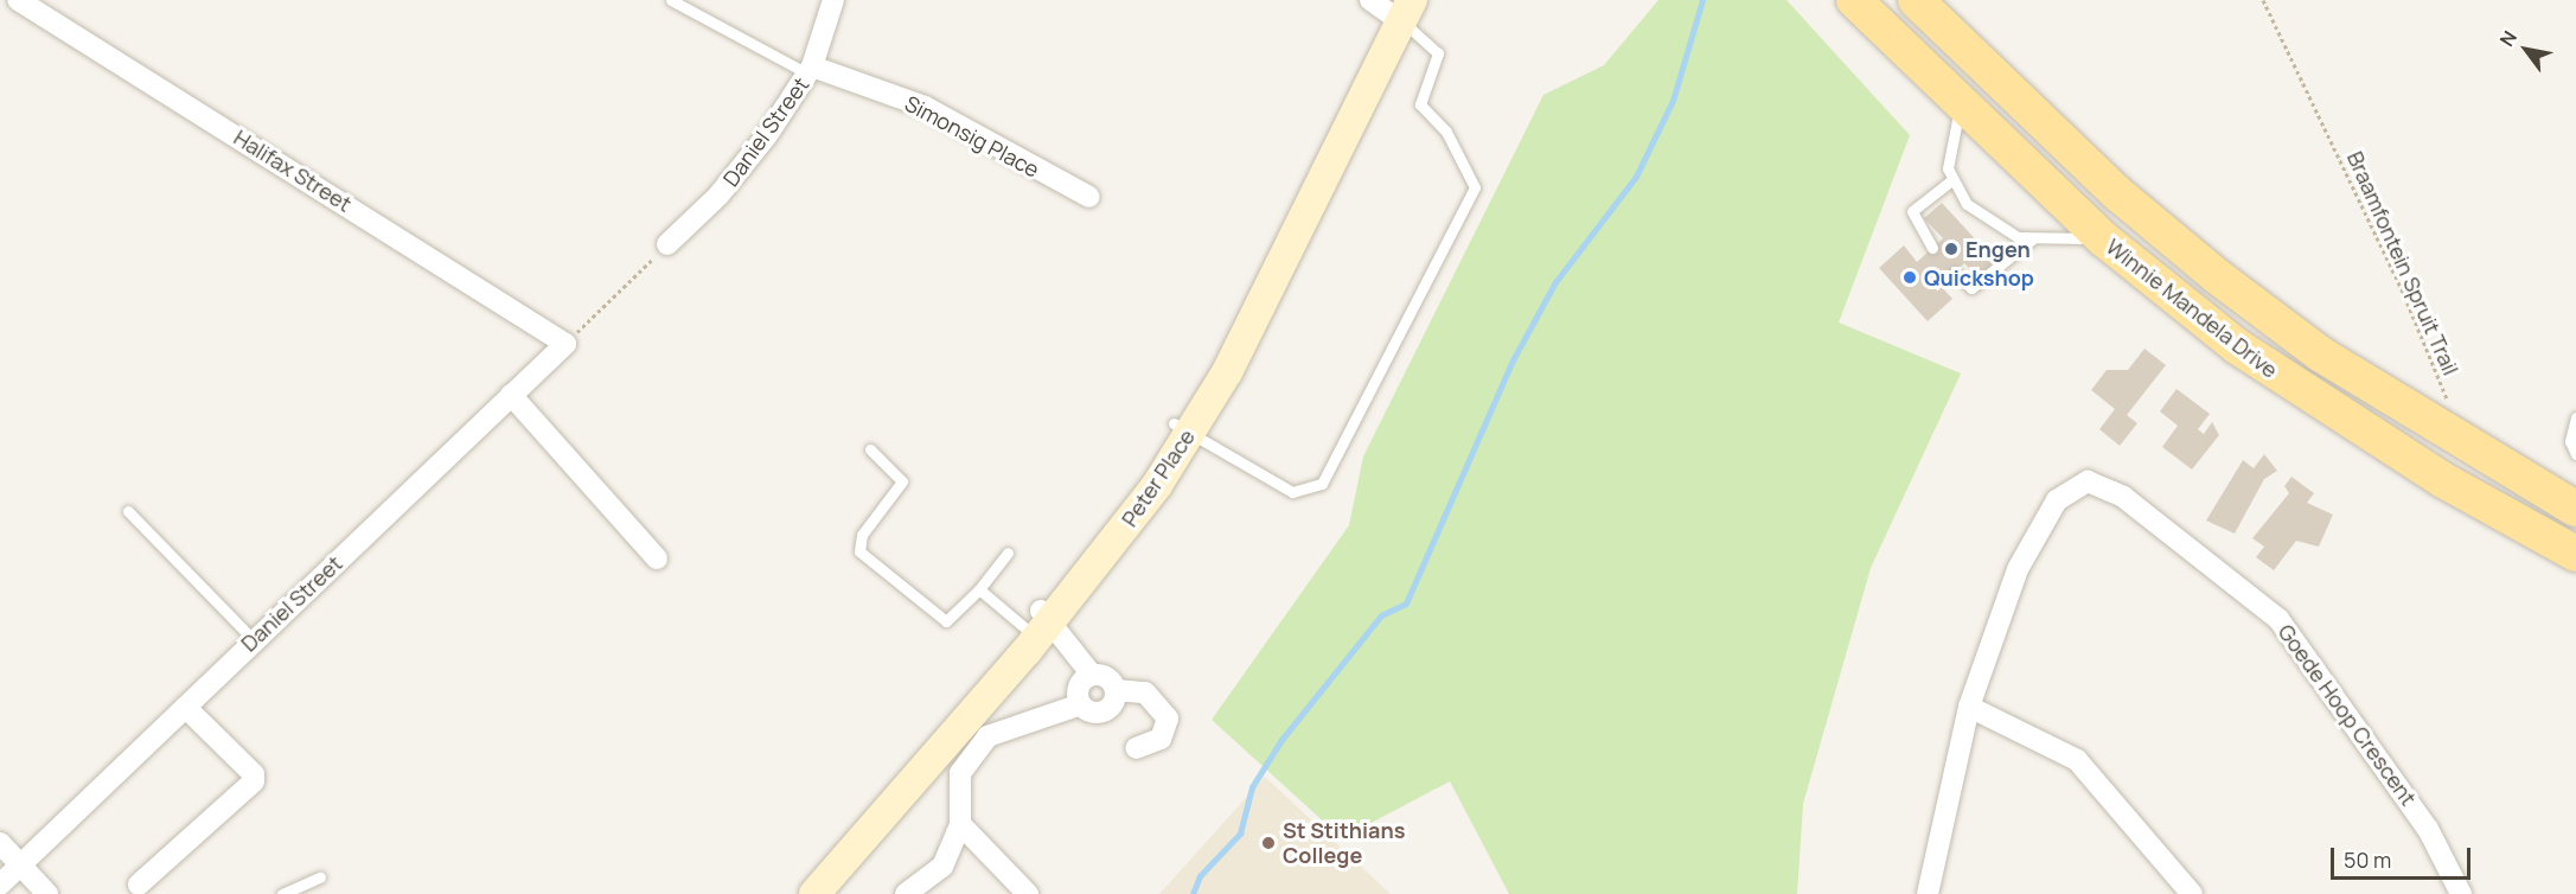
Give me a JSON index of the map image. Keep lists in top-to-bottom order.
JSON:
{
  "streets": {
    "main road": ["Winnie Mandela Drive", "Peter Place"],
    "street": [
      "Daniel Street",
      "Simonsig Place",
      "Halifax Street",
      "Goede Hoop Crescent"
    ],
    "path": ["Braamfontein Spruit Trail"]
  },
  "crossings": [
    ["Daniel Street", "Simonsig Place"],
    ["Daniel Street", "Halifax Street"]
  ],
  "places": ["Engen", "Quickshop", "St Stithians College"],
  "scale_bar": "50 m",
  "north": "top left"
}
